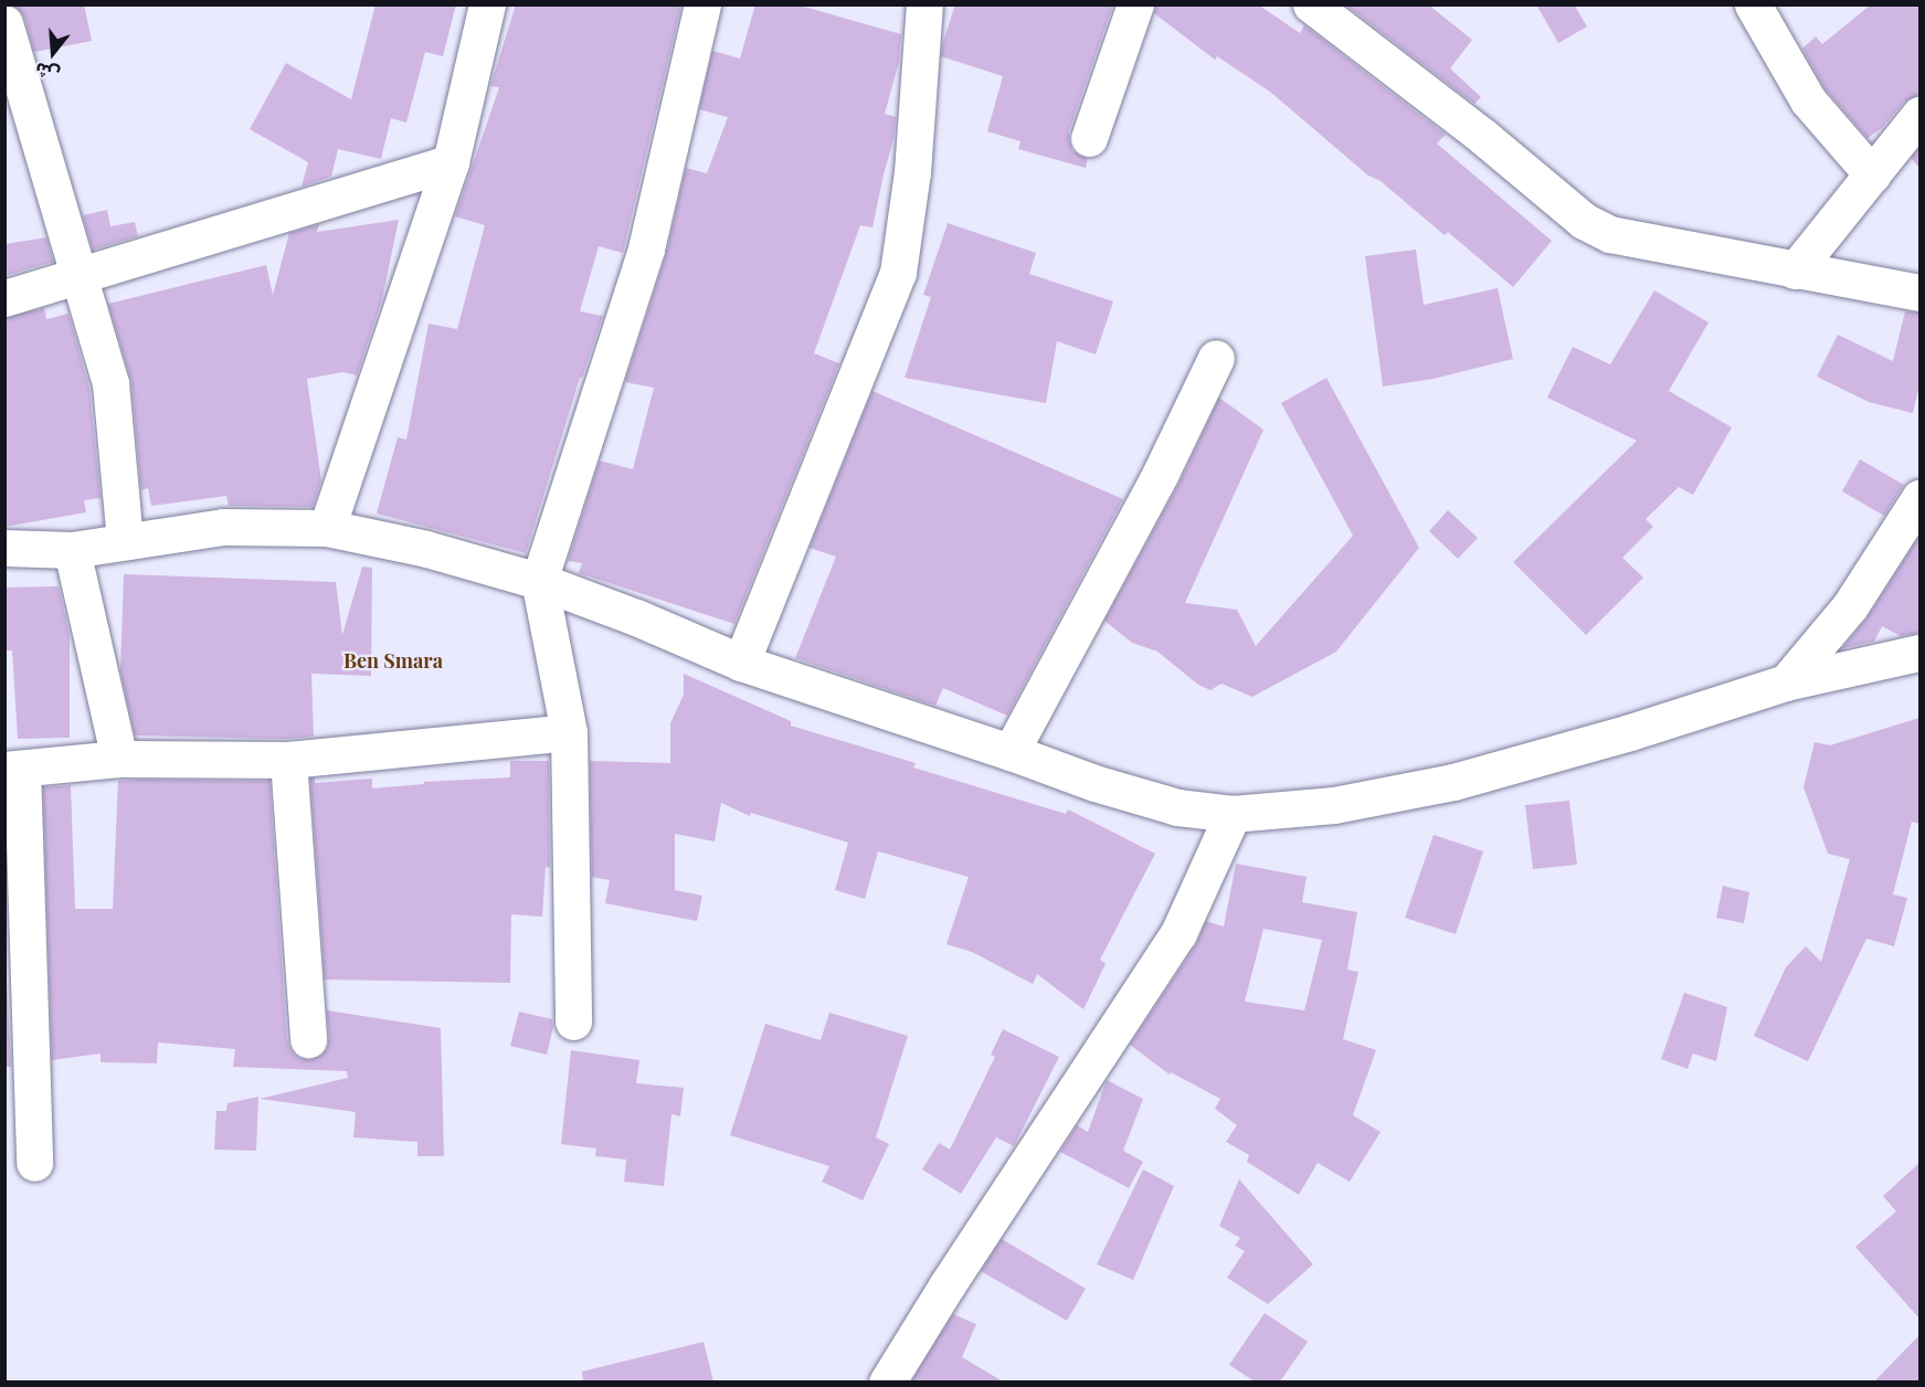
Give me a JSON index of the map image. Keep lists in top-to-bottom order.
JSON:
{
  "districts": ["Ben Smara"],
  "north": "bottom"
}
